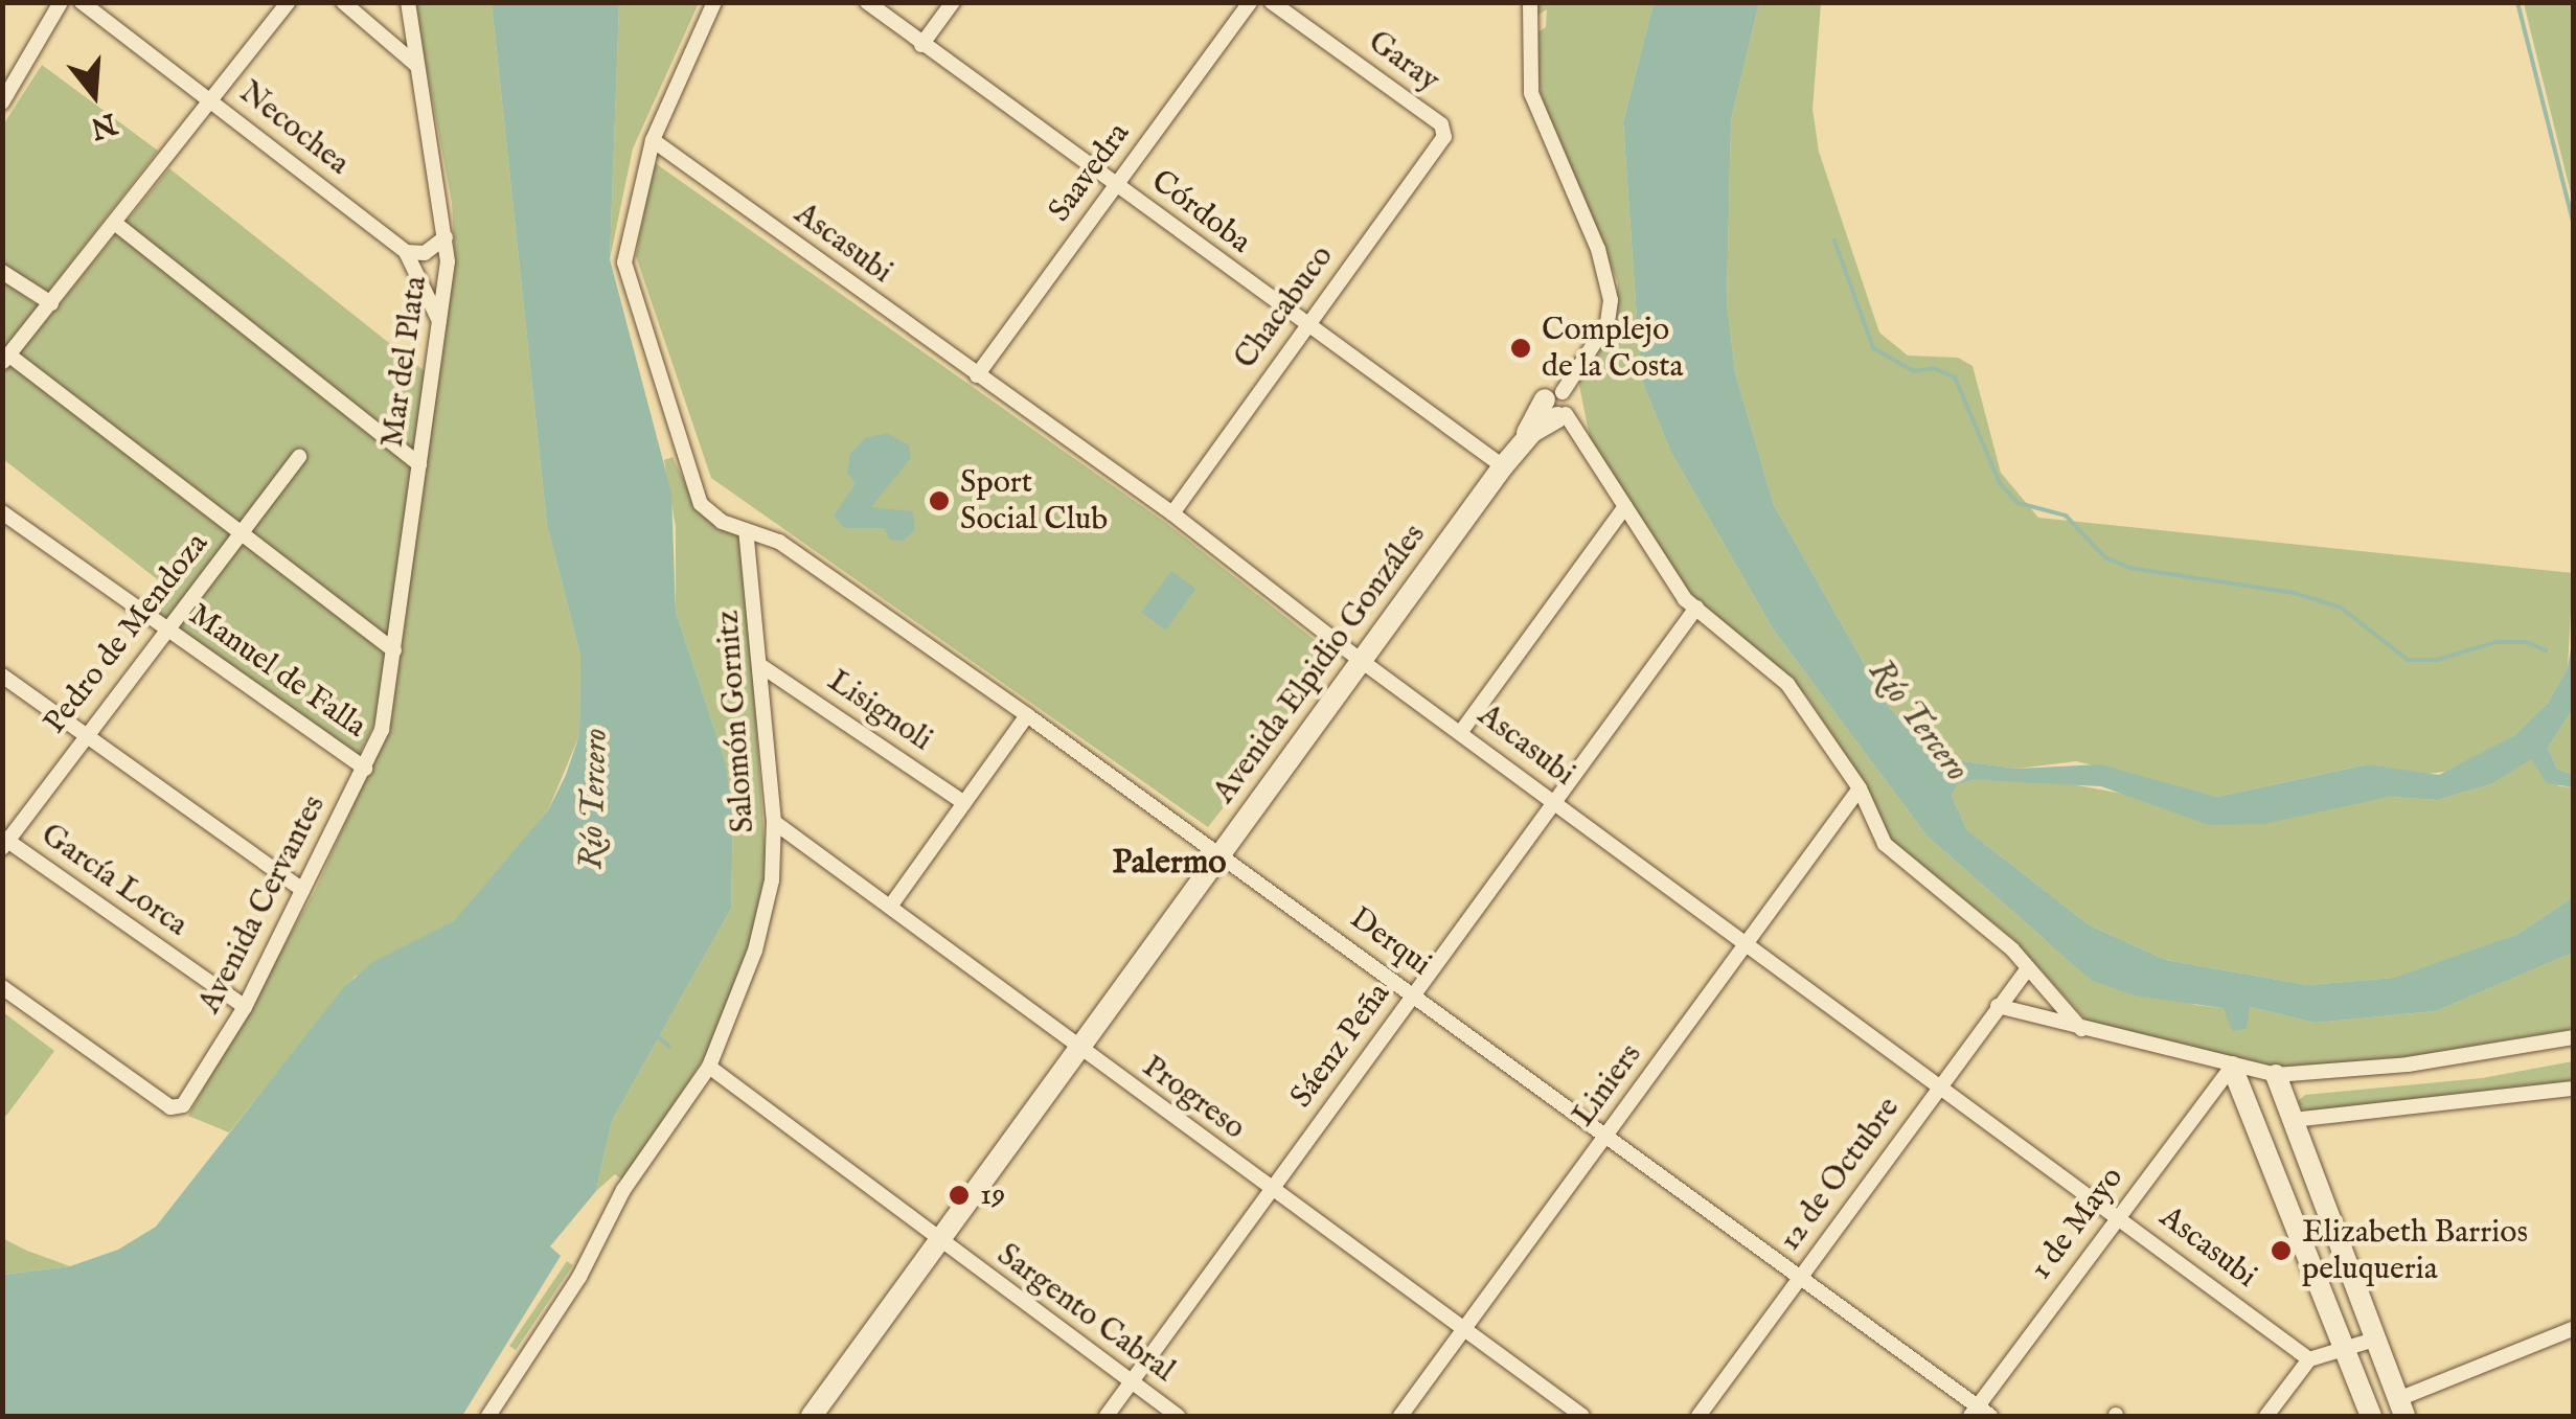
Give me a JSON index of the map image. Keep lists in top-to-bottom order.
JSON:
{
  "streets": {
    "main road": ["Avenida Elpidio Gonzáles"],
    "street": [
      "Garay",
      "Necochea",
      "Saavedra",
      "Córdoba",
      "Ascasubi",
      "Chacabuco",
      "Mar del Plata",
      "Pedro de Mendoza",
      "Manuel de Falla",
      "Lisignoli",
      "Salomón Gornitz",
      "García Lorca",
      "Avenida Cervantes",
      "Derqui",
      "Sáenz Peña",
      "Liniers",
      "Progreso",
      "12 de Octubre",
      "1 de Mayo",
      "Sargento Cabral"
    ]
  },
  "crossings": [
    ["Garay", "Chacabuco"],
    ["Necochea", "Mar del Plata"],
    ["Saavedra", "Córdoba"],
    ["Saavedra", "Ascasubi"],
    ["Córdoba", "Chacabuco"],
    ["Córdoba", "Avenida Elpidio Gonzáles"],
    ["Ascasubi", "Chacabuco"],
    ["Ascasubi", "Avenida Elpidio Gonzáles"],
    ["Ascasubi", "Sáenz Peña"],
    ["Ascasubi", "Liniers"],
    ["Ascasubi", "12 de Octubre"],
    ["Ascasubi", "1 de Mayo"],
    ["Mar del Plata", "Avenida Cervantes"],
    ["Pedro de Mendoza", "Manuel de Falla"],
    ["Pedro de Mendoza", "García Lorca"],
    ["Avenida Elpidio Gonzáles", "Derqui"],
    ["Avenida Elpidio Gonzáles", "Progreso"],
    ["Avenida Elpidio Gonzáles", "Sargento Cabral"],
    ["Manuel de Falla", "Avenida Cervantes"],
    ["Lisignoli", "Salomón Gornitz"],
    ["Salomón Gornitz", "Derqui"],
    ["Salomón Gornitz", "Progreso"],
    ["Salomón Gornitz", "Sargento Cabral"],
    ["García Lorca", "Avenida Cervantes"],
    ["Derqui", "Sáenz Peña"],
    ["Derqui", "Liniers"],
    ["Derqui", "12 de Octubre"],
    ["Derqui", "1 de Mayo"],
    ["Sáenz Peña", "Progreso"],
    ["Sáenz Peña", "Sargento Cabral"],
    ["Liniers", "Progreso"]
  ],
  "districts": ["Palermo"],
  "water": ["Río Tercero"],
  "places": [
    "Complejo de la Costa",
    "Sport Social Club",
    "19",
    "Elizabeth Barrios peluqueria"
  ],
  "north": "bottom"
}
